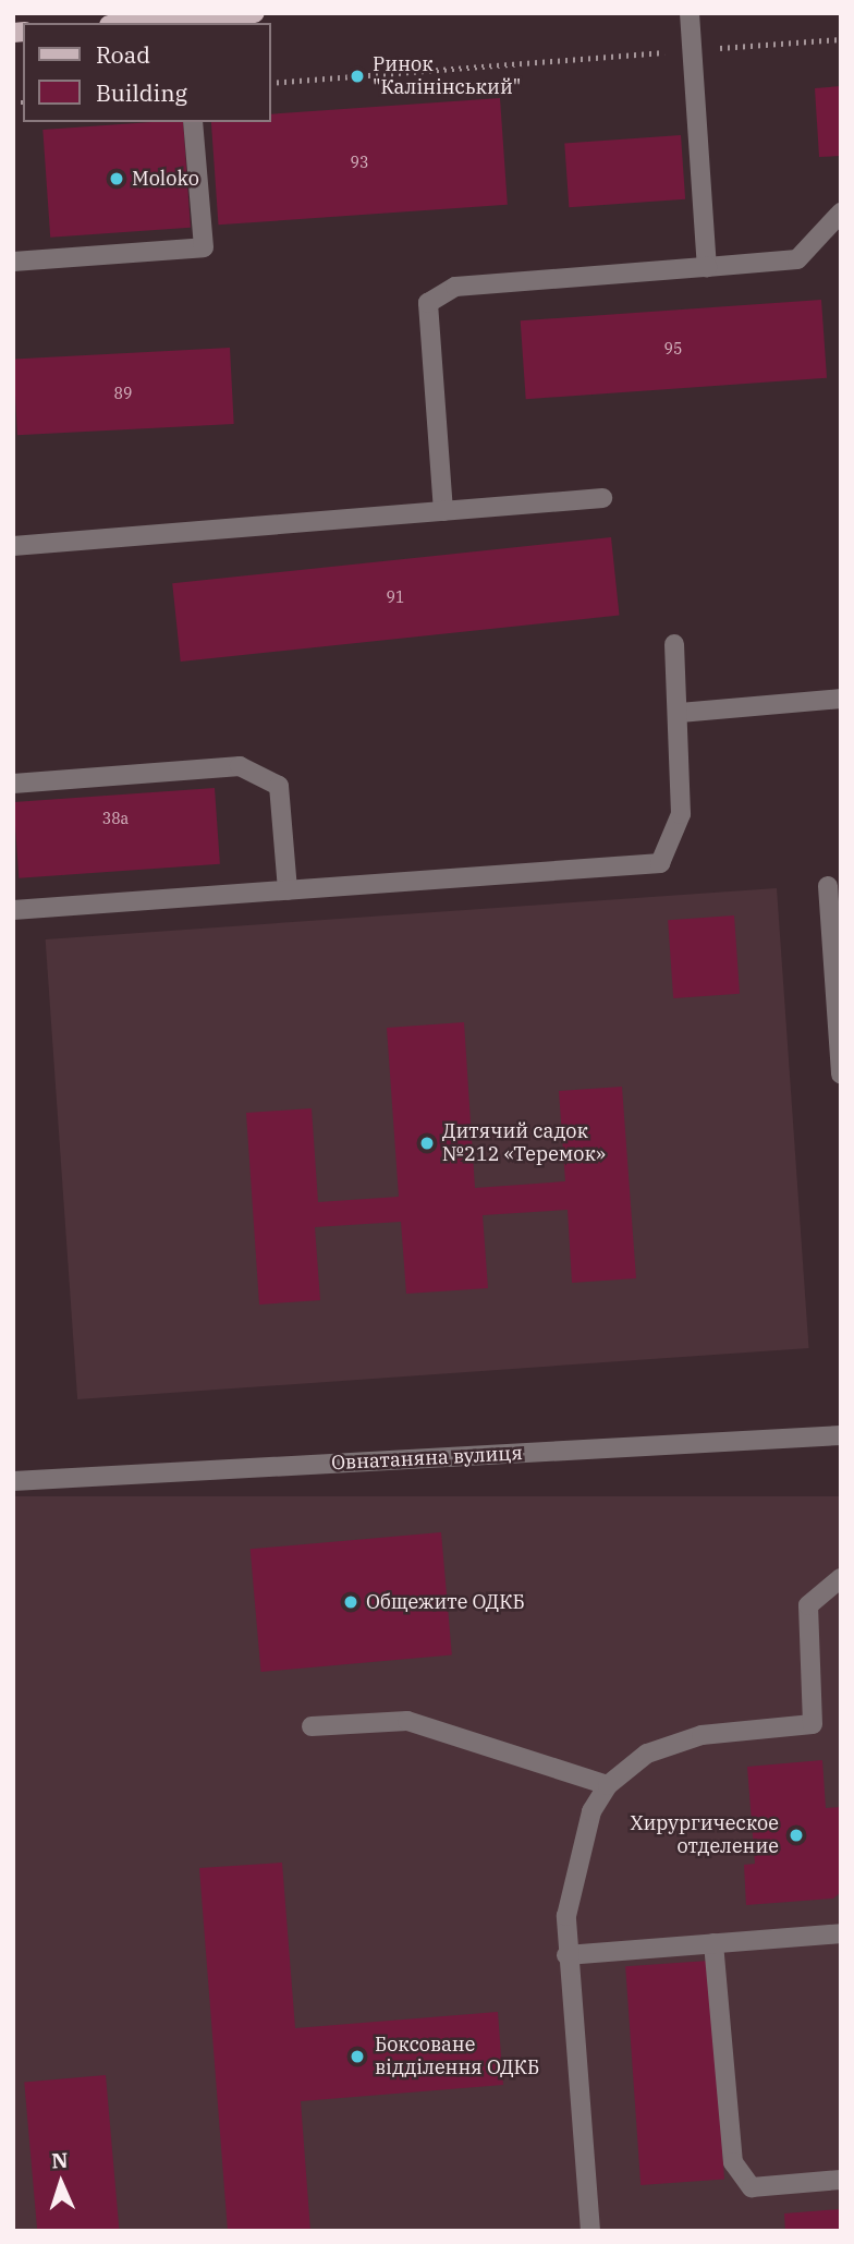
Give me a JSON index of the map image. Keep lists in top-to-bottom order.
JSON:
{
  "streets": {
    "street": ["Овнатаняна вулиця"]
  },
  "places": [
    "Ринок \"Калінінський\"",
    "Moloko",
    "Дитячий садок №212 «Теремок»",
    "Общежите ОДКБ",
    "Хирургическое отделение",
    "Боксоване відділення ОДКБ"
  ],
  "house_numbers": [
    "93",
    "95",
    "89",
    "91",
    "38а"
  ],
  "legend": ["Road", "Building"],
  "north": "top"
}
